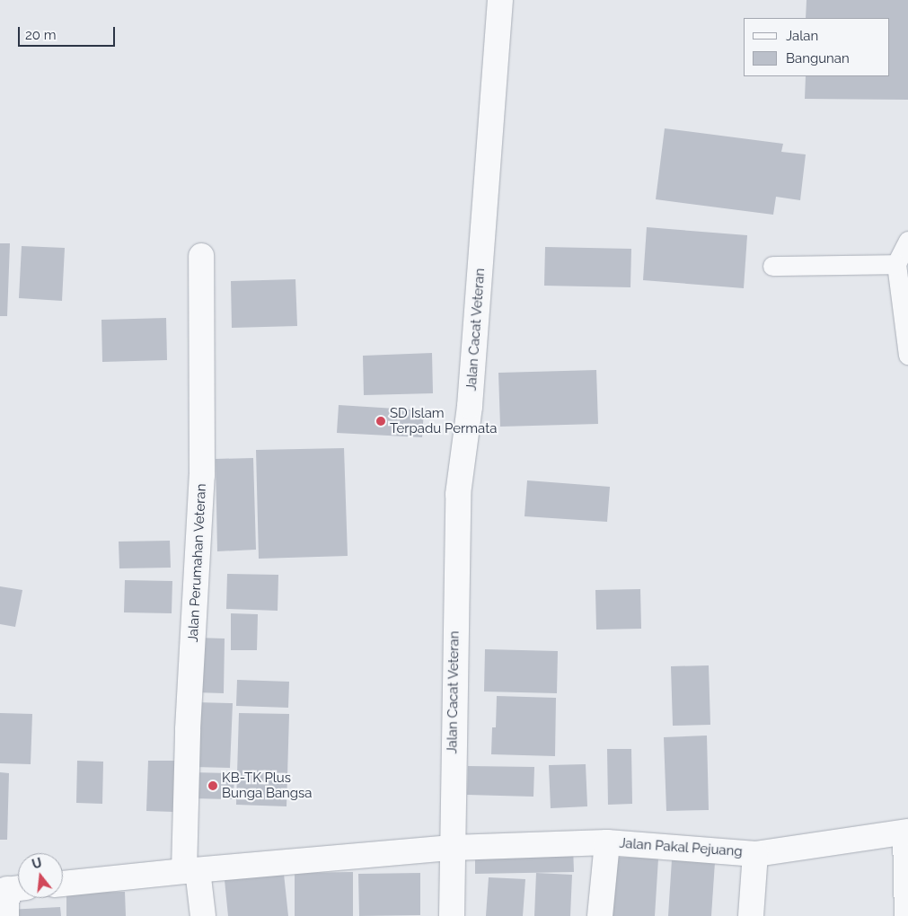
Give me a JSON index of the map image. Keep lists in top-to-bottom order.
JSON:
{
  "streets": {
    "street": ["Jalan Cacat Veteran", "Jalan Perumahan Veteran", "Jalan Pakal Pejuang"]
  },
  "crossings": [
    ["Jalan Cacat Veteran", "Jalan Pakal Pejuang"]
  ],
  "places": ["SD Islam Terpadu Permata", "KB-TK Plus Bunga Bangsa"],
  "legend": ["Jalan", "Bangunan"],
  "scale_bar": "20 m",
  "north": "top"
}
